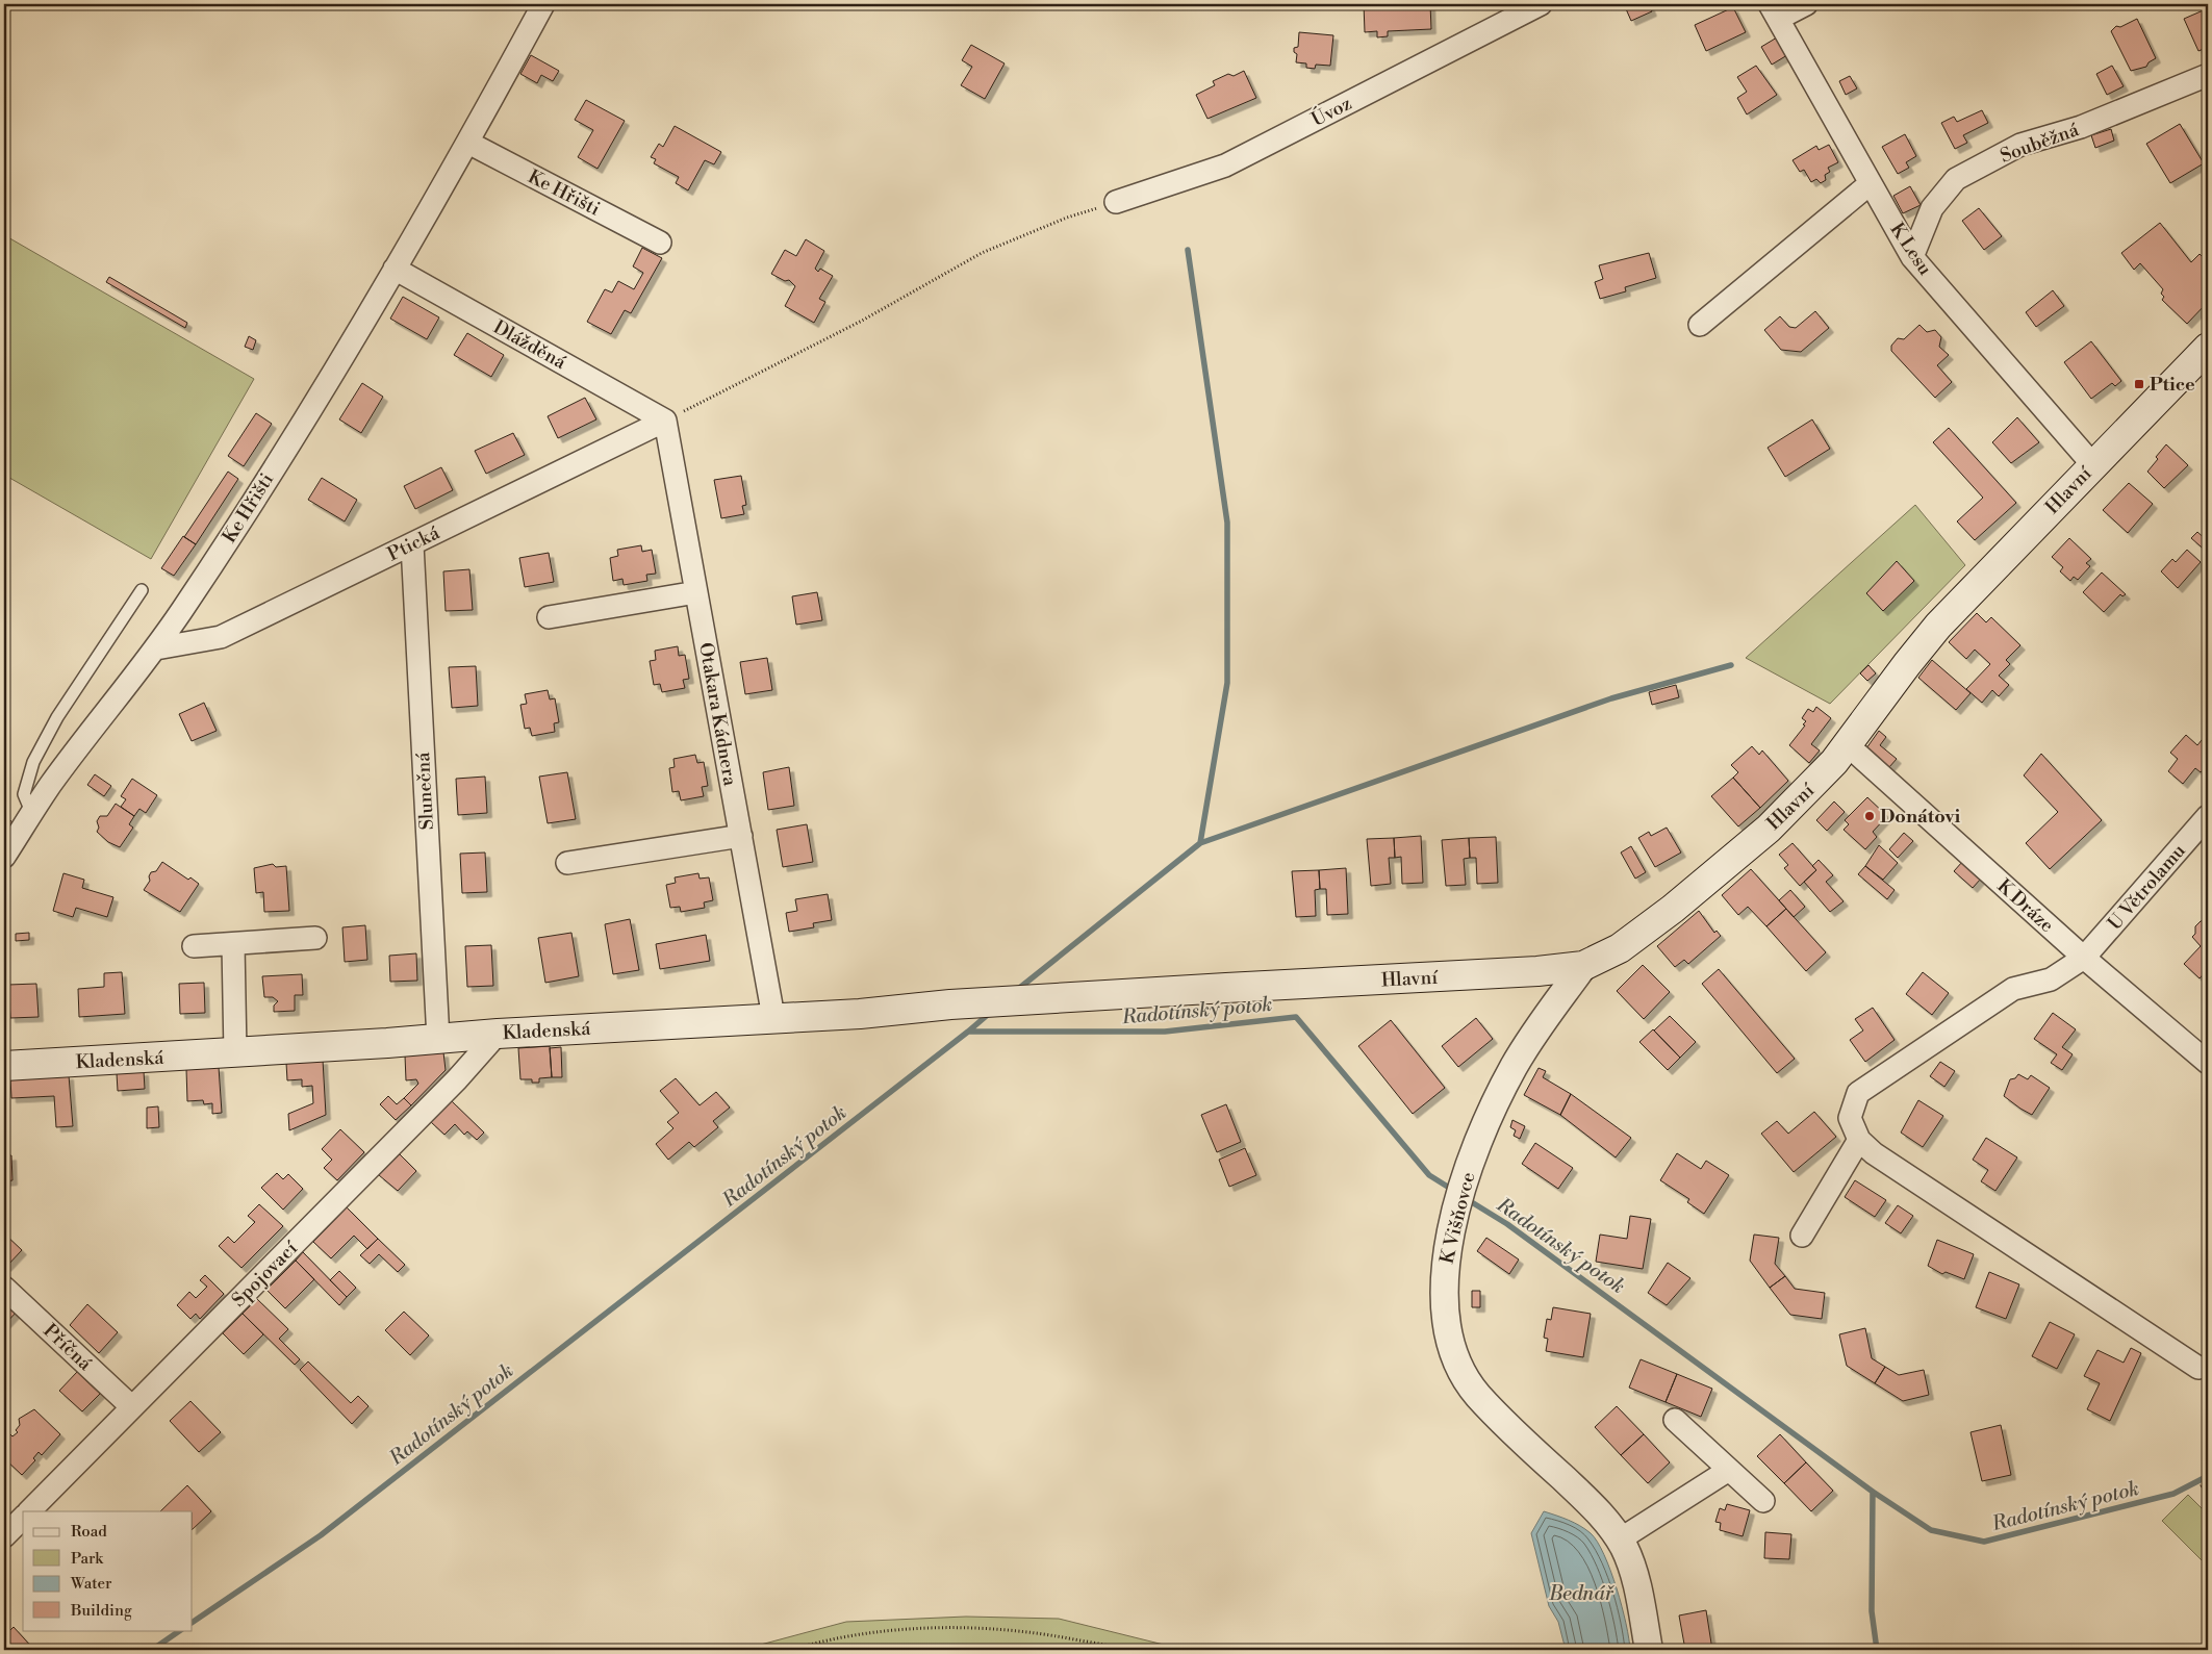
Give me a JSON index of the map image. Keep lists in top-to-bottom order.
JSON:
{
  "streets": {
    "main road": ["Hlavní", "Kladenská"],
    "street": [
      "Úvoz",
      "Souběžná",
      "Ke Hřišti",
      "K Lesu",
      "Dlážděná",
      "Ptická",
      "Otakara Kádnera",
      "Slunečná",
      "U Větrolamu",
      "K Dráze",
      "K Višňovce",
      "Spojovací",
      "Příčná"
    ]
  },
  "crossings": [
    ["Souběžná", "K Lesu"],
    ["Ke Hřišti", "Dlážděná"],
    ["Ke Hřišti", "Ptická"],
    ["K Lesu", "Hlavní"],
    ["Dlážděná", "Ptická"],
    ["Dlážděná", "Otakara Kádnera"],
    ["Hlavní", "K Dráze"],
    ["Hlavní", "Kladenská"],
    ["Hlavní", "K Višňovce"],
    ["Ptická", "Otakara Kádnera"],
    ["Ptická", "Slunečná"],
    ["Otakara Kádnera", "Kladenská"],
    ["Slunečná", "Kladenská"],
    ["U Větrolamu", "K Dráze"],
    ["Kladenská", "Spojovací"],
    ["Spojovací", "Příčná"]
  ],
  "water": ["Radotínský potok", "Bednář"],
  "places": {
    "transit": ["Ptice"],
    "other": ["Donátovi"]
  },
  "legend": [
    "Road",
    "Park",
    "Water",
    "Building"
  ]
}
